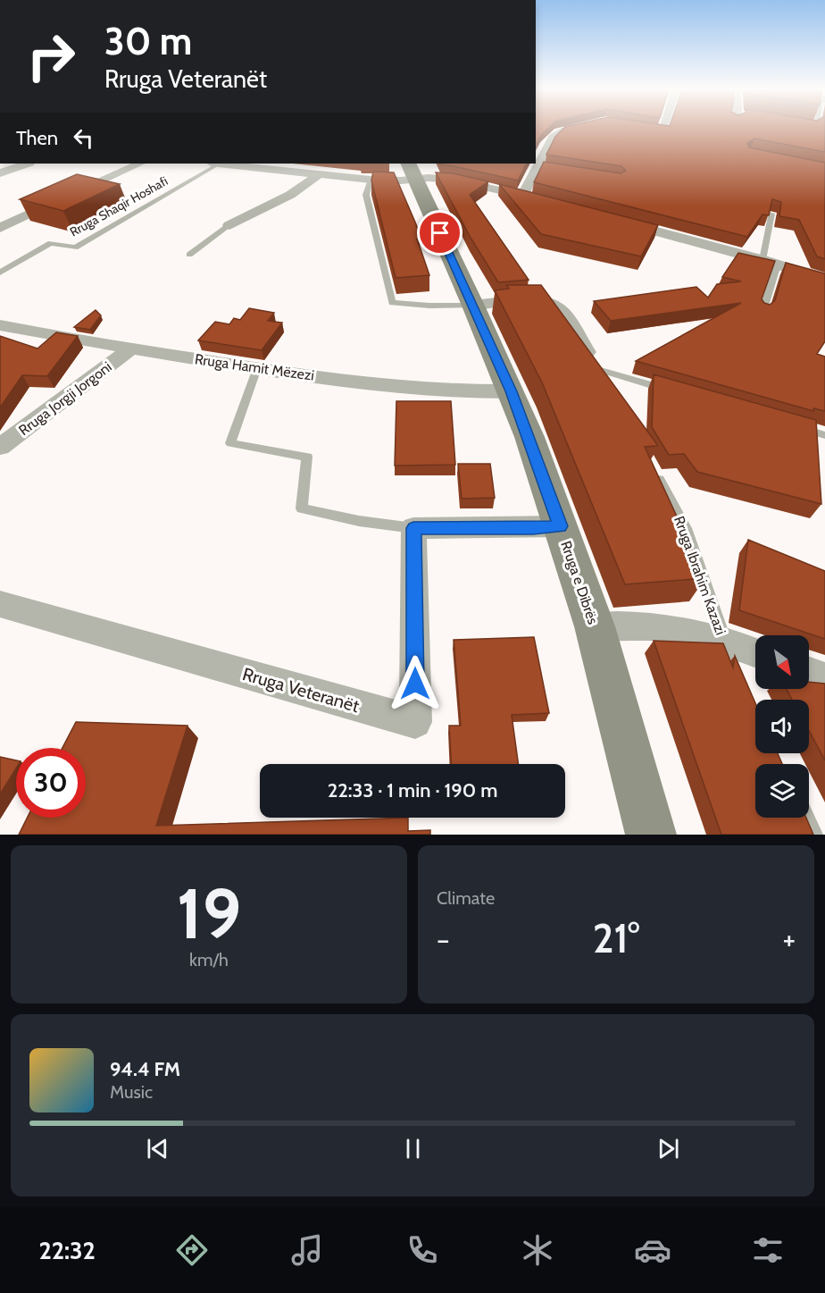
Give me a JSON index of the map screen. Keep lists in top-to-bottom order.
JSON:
{
  "streets": {
    "main road": ["Rruga e Dibrës"],
    "street": ["Rruga Hamit Mëzezi", "Rruga Jorgji Jorgoni", "Rruga Veteranët"],
    "lane": ["Rruga Shaqir Hoshafi", "Rruga Ibrahim Kazazi"]
  },
  "crossings": [
    ["Rruga Hamit Mëzezi", "Rruga Jorgji Jorgoni"],
    ["Rruga Hamit Mëzezi", "Rruga e Dibrës"]
  ],
  "north": "bottom right",
  "page": {
    "turn": ["30 m", "Rruga Veteranët"],
    "then": "Then",
    "limit": "30",
    "trip": "22:33 · 1 min · 190 m",
    "tile": [
      ["19", "km/h"],
      "Climate"
    ],
    "heat": ["−", "21°", "+"],
    "song": ["94.4 FM", "Music"],
    "tabs": "22:32"
  }
}
